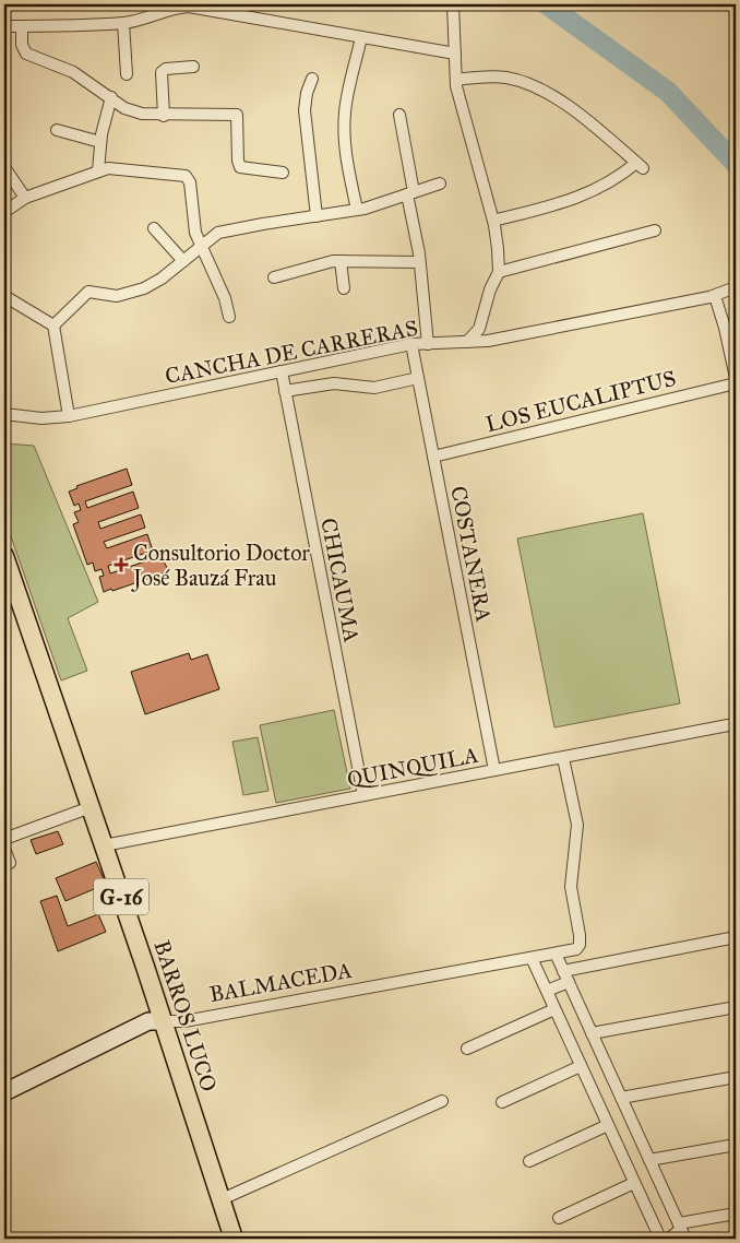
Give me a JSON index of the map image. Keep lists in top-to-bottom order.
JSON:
{
  "streets": {
    "main road": ["G-16", "BARROS LUCO"],
    "street": [
      "CANCHA DE CARRERAS",
      "LOS EUCALIPTUS",
      "COSTANERA",
      "CHICAUMA",
      "QUINQUILA",
      "BALMACEDA"
    ]
  },
  "crossings": [
    ["CANCHA DE CARRERAS", "COSTANERA"],
    ["CANCHA DE CARRERAS", "CHICAUMA"],
    ["LOS EUCALIPTUS", "COSTANERA"],
    ["COSTANERA", "QUINQUILA"],
    ["CHICAUMA", "QUINQUILA"],
    ["QUINQUILA", "BALMACEDA"],
    ["QUINQUILA", "BARROS LUCO"],
    ["BALMACEDA", "BARROS LUCO"]
  ],
  "places": {
    "health": ["Consultorio Doctor José Bauzá Frau"]
  }
}
